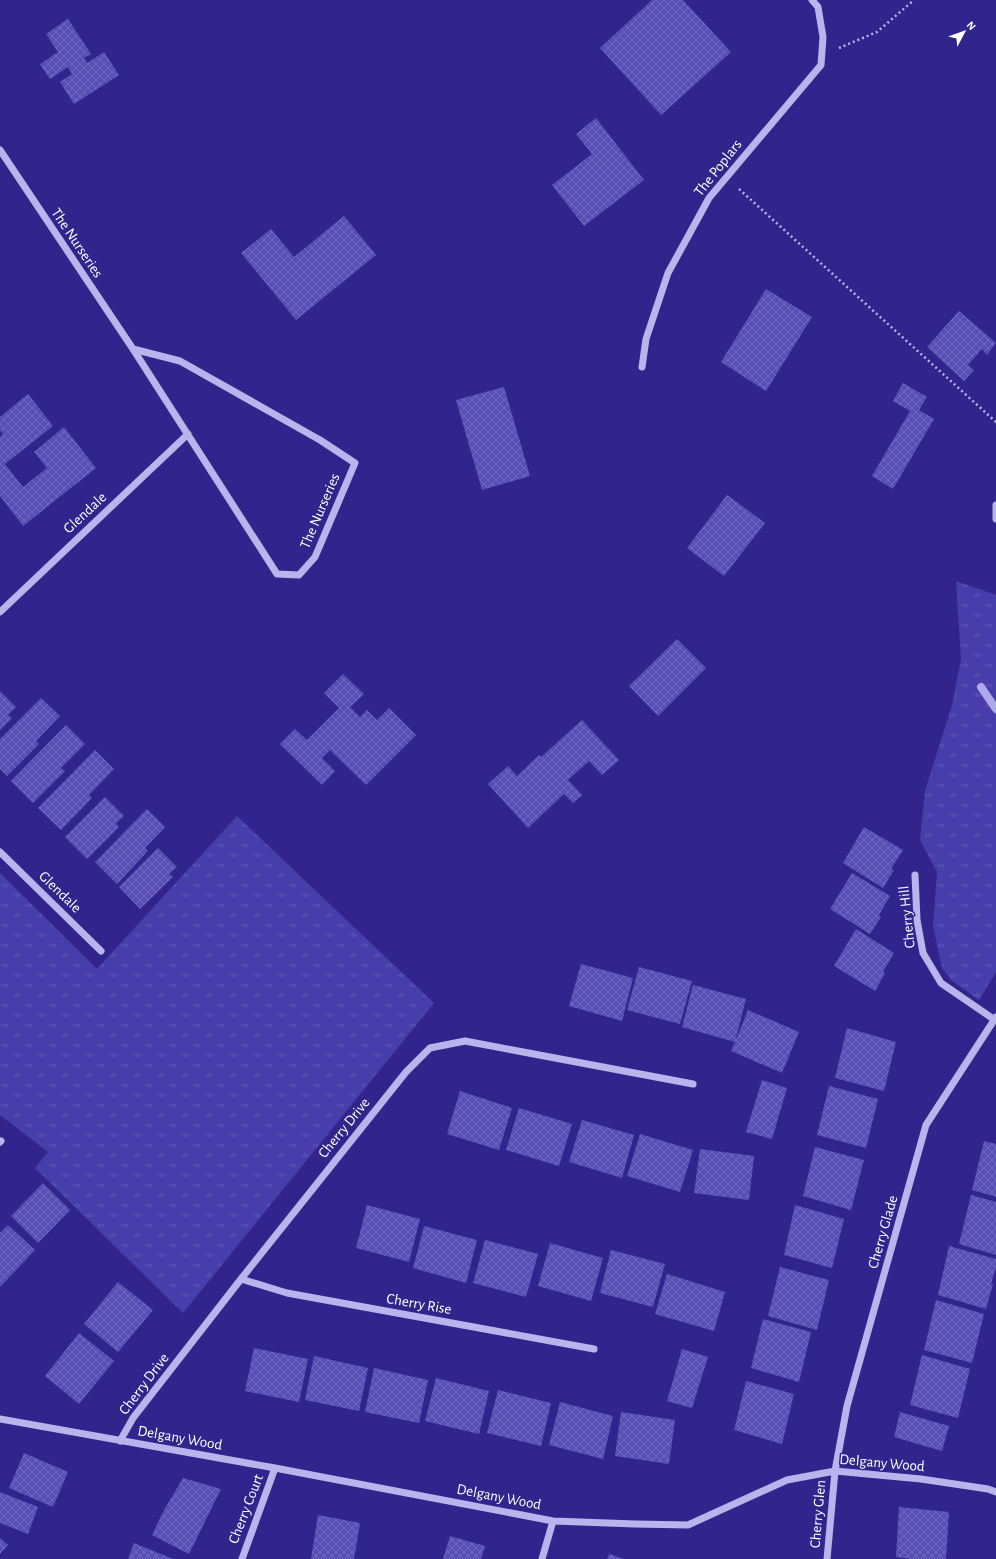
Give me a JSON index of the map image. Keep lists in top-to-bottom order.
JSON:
{
  "streets": {
    "street": [
      "The Poplars",
      "The Nurseries",
      "Glendale",
      "Cherry Hill",
      "Cherry Drive",
      "Cherry Glade",
      "Cherry Rise",
      "Delgany Wood",
      "Cherry Court",
      "Cherry Glen"
    ]
  },
  "crossings": [
    ["The Nurseries", "Glendale"],
    ["Cherry Hill", "Cherry Glade"],
    ["Cherry Drive", "Cherry Rise"],
    ["Cherry Drive", "Delgany Wood"],
    ["Cherry Glade", "Delgany Wood"],
    ["Cherry Glade", "Cherry Glen"],
    ["Delgany Wood", "Cherry Court"],
    ["Delgany Wood", "Cherry Glen"]
  ],
  "north": "top right"
}
